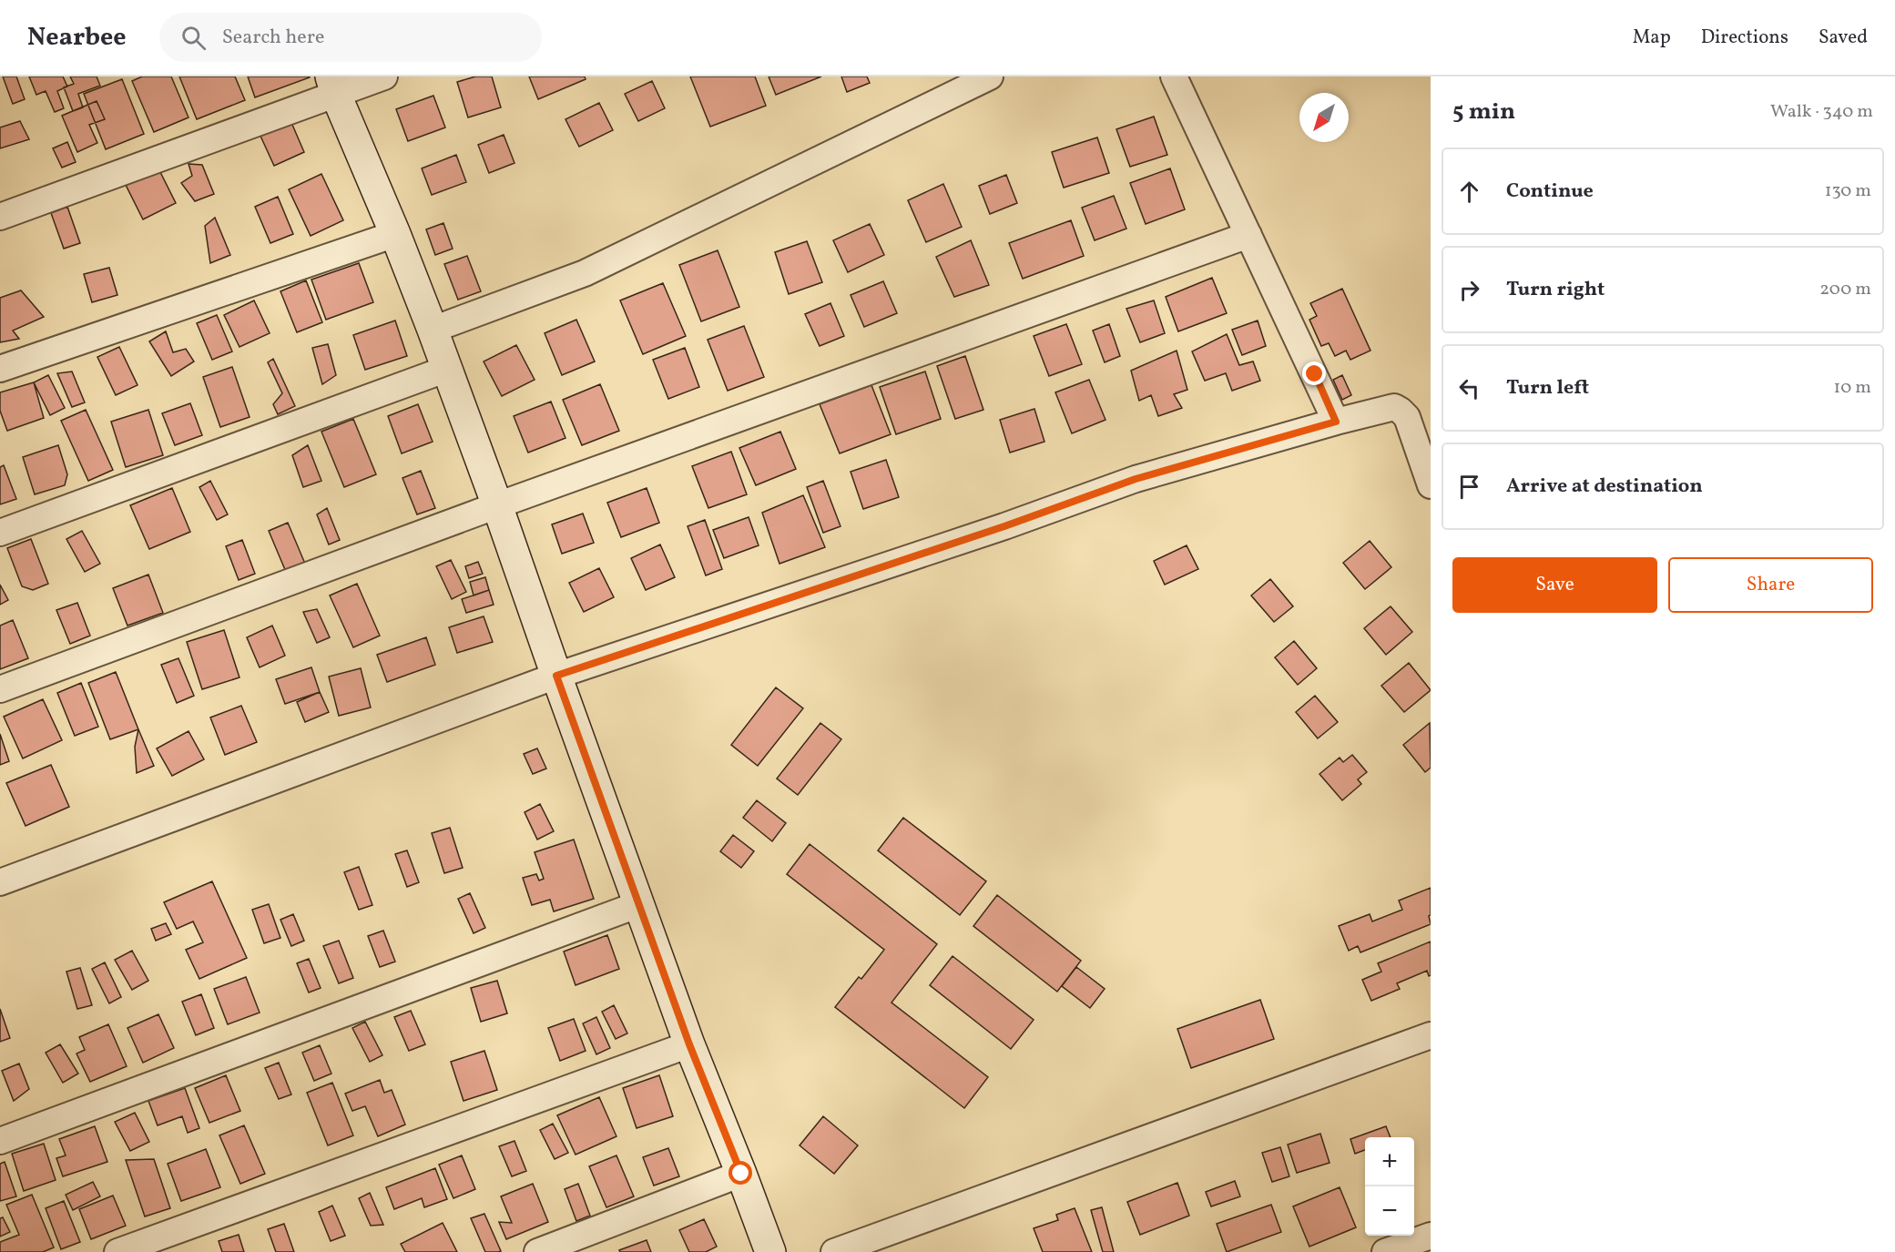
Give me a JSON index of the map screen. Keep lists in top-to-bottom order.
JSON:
{
  "north": "bottom left",
  "page": {
    "header": "Nearbee",
    "search": "Search here",
    "nav": ["Map", "Directions", "Saved"],
    "heading": ["5 min", "Walk · 340 m"],
    "list": [
      ["Continue", "130 m"],
      ["Turn right", "200 m"],
      ["Turn left", "10 m"],
      "Arrive at destination"
    ],
    "buttons": ["Save", "Share"],
    "map_buttons": ["+", "−"]
  }
}
